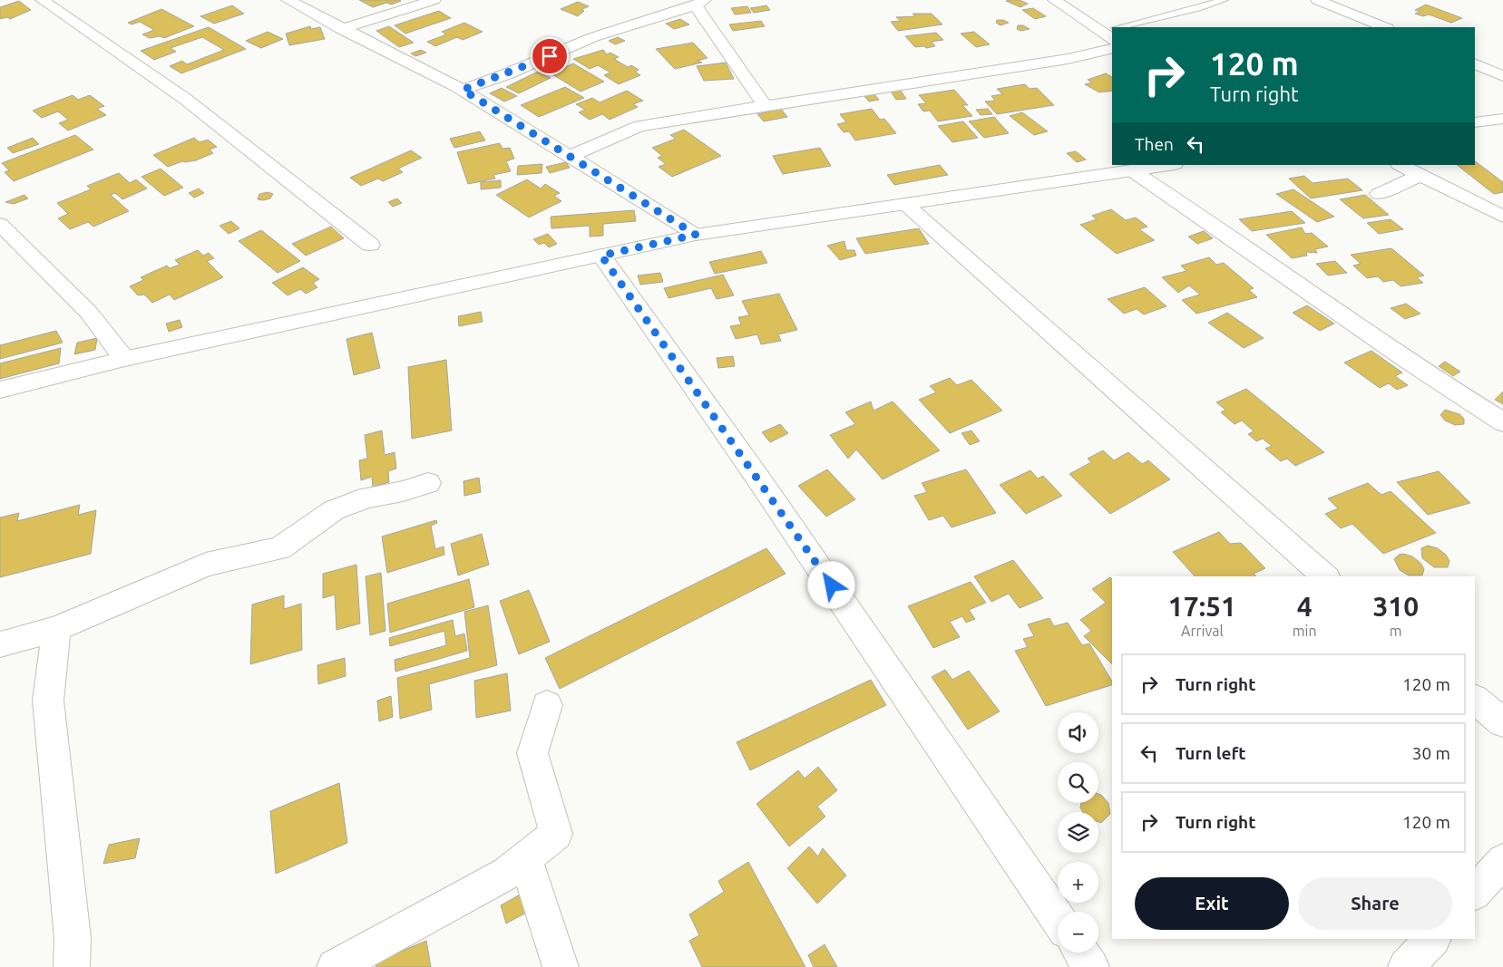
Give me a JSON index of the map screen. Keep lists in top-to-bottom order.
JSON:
{
  "page": {
    "turn": ["120 m", "Turn right"],
    "then": "Then",
    "eta": [
      "17:51",
      "Arrival",
      "4",
      "min",
      "310",
      "m"
    ],
    "list": [
      {
        "name": "Turn right",
        "value": "120 m"
      },
      {
        "name": "Turn left",
        "value": "30 m"
      },
      {
        "name": "Turn right",
        "value": "120 m"
      }
    ],
    "map_buttons": ["+", "−"],
    "buttons": ["Exit", "Share"]
  }
}
